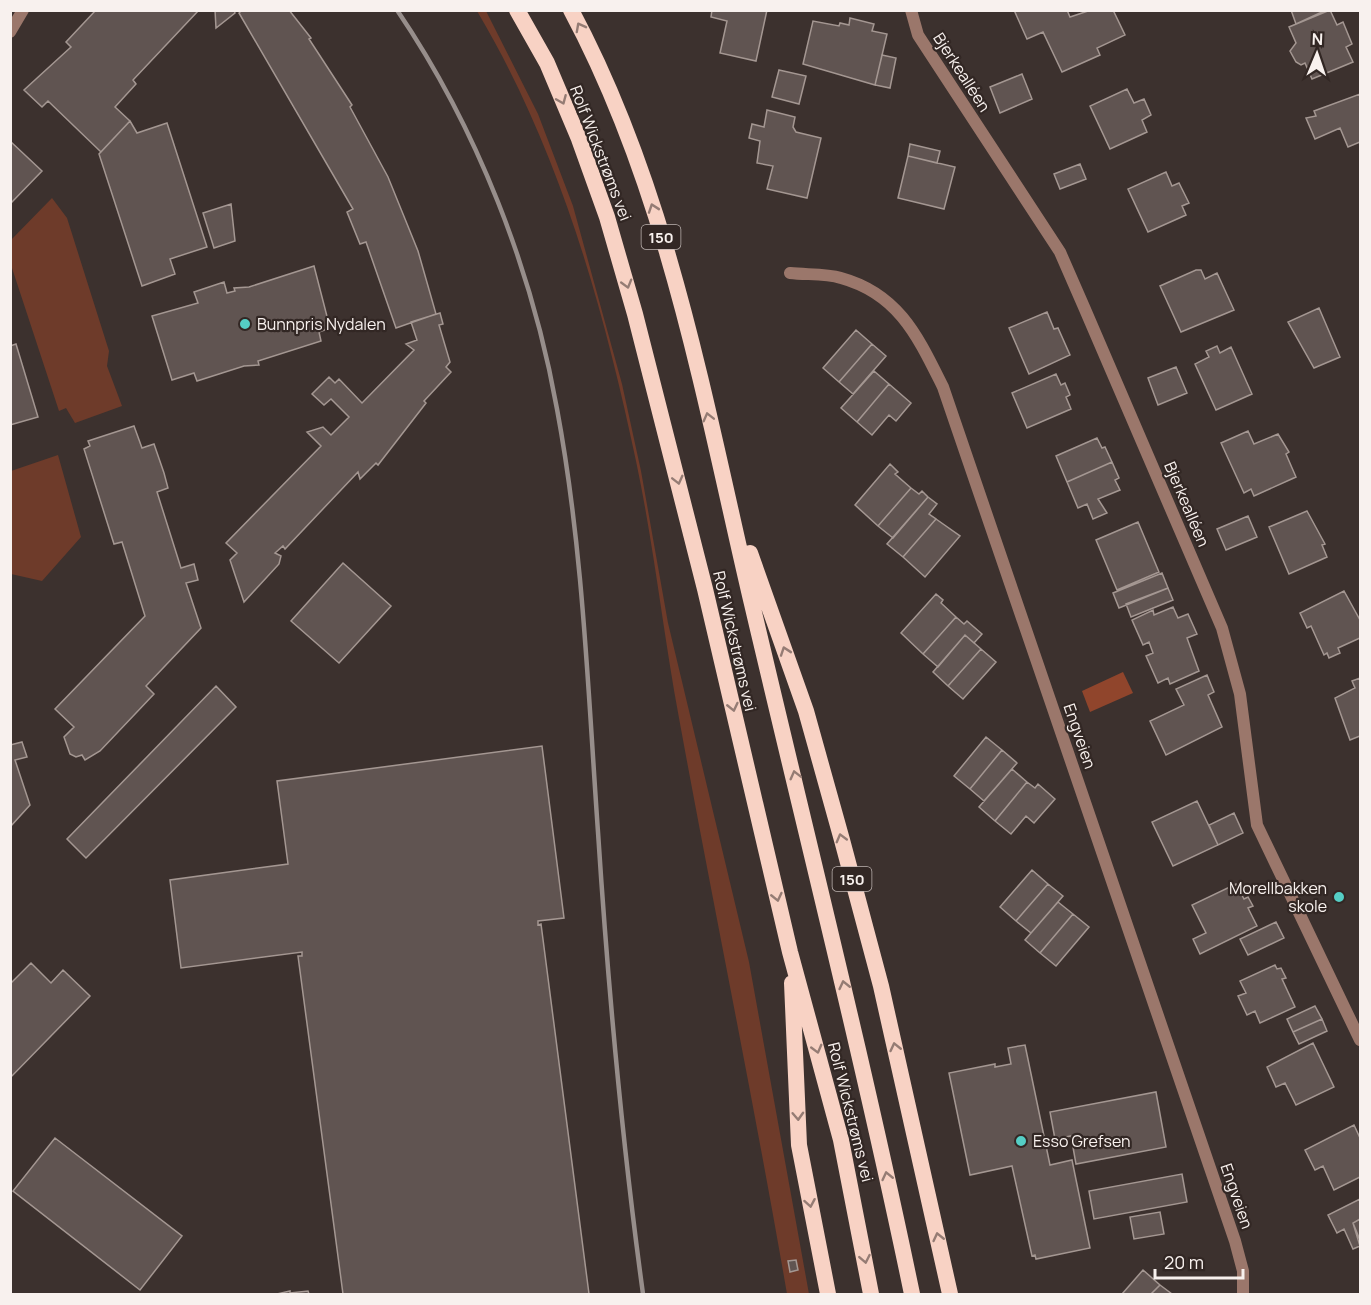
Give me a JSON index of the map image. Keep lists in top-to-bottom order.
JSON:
{
  "streets": {
    "highway": ["Rolf Wickstrøms vei", "150"],
    "street": ["Bjerkealléen", "Engveien"]
  },
  "crossings": [
    ["Rolf Wickstrøms vei", "150"]
  ],
  "places": ["Bunnpris Nydalen", "Morellbakken skole", "Esso Grefsen"],
  "scale_bar": "20 m",
  "north": "top"
}
